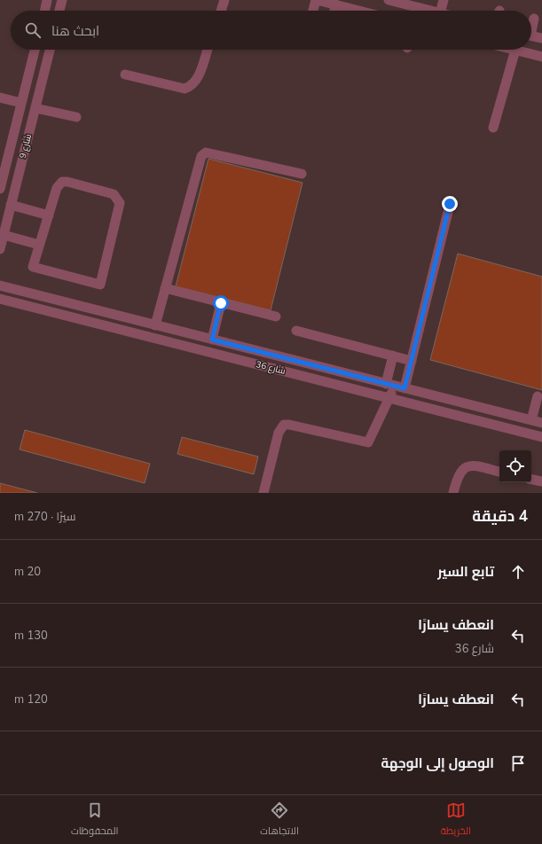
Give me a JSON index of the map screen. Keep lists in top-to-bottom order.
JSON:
{
  "streets": {
    "lane": ["شارع 9", "شارع 36"]
  },
  "page": {
    "search": "ابحث هنا",
    "heading": ["4 دقيقة", "سيرًا · 270 m"],
    "list": [
      ["تابع السير", "20 m"],
      ["انعطف يسارًا", "شارع 36", "130 m"],
      ["انعطف يسارًا", "120 m"],
      "الوصول إلى الوجهة"
    ],
    "nav": ["الخريطة", "الاتجاهات", "المحفوظات"]
  }
}
